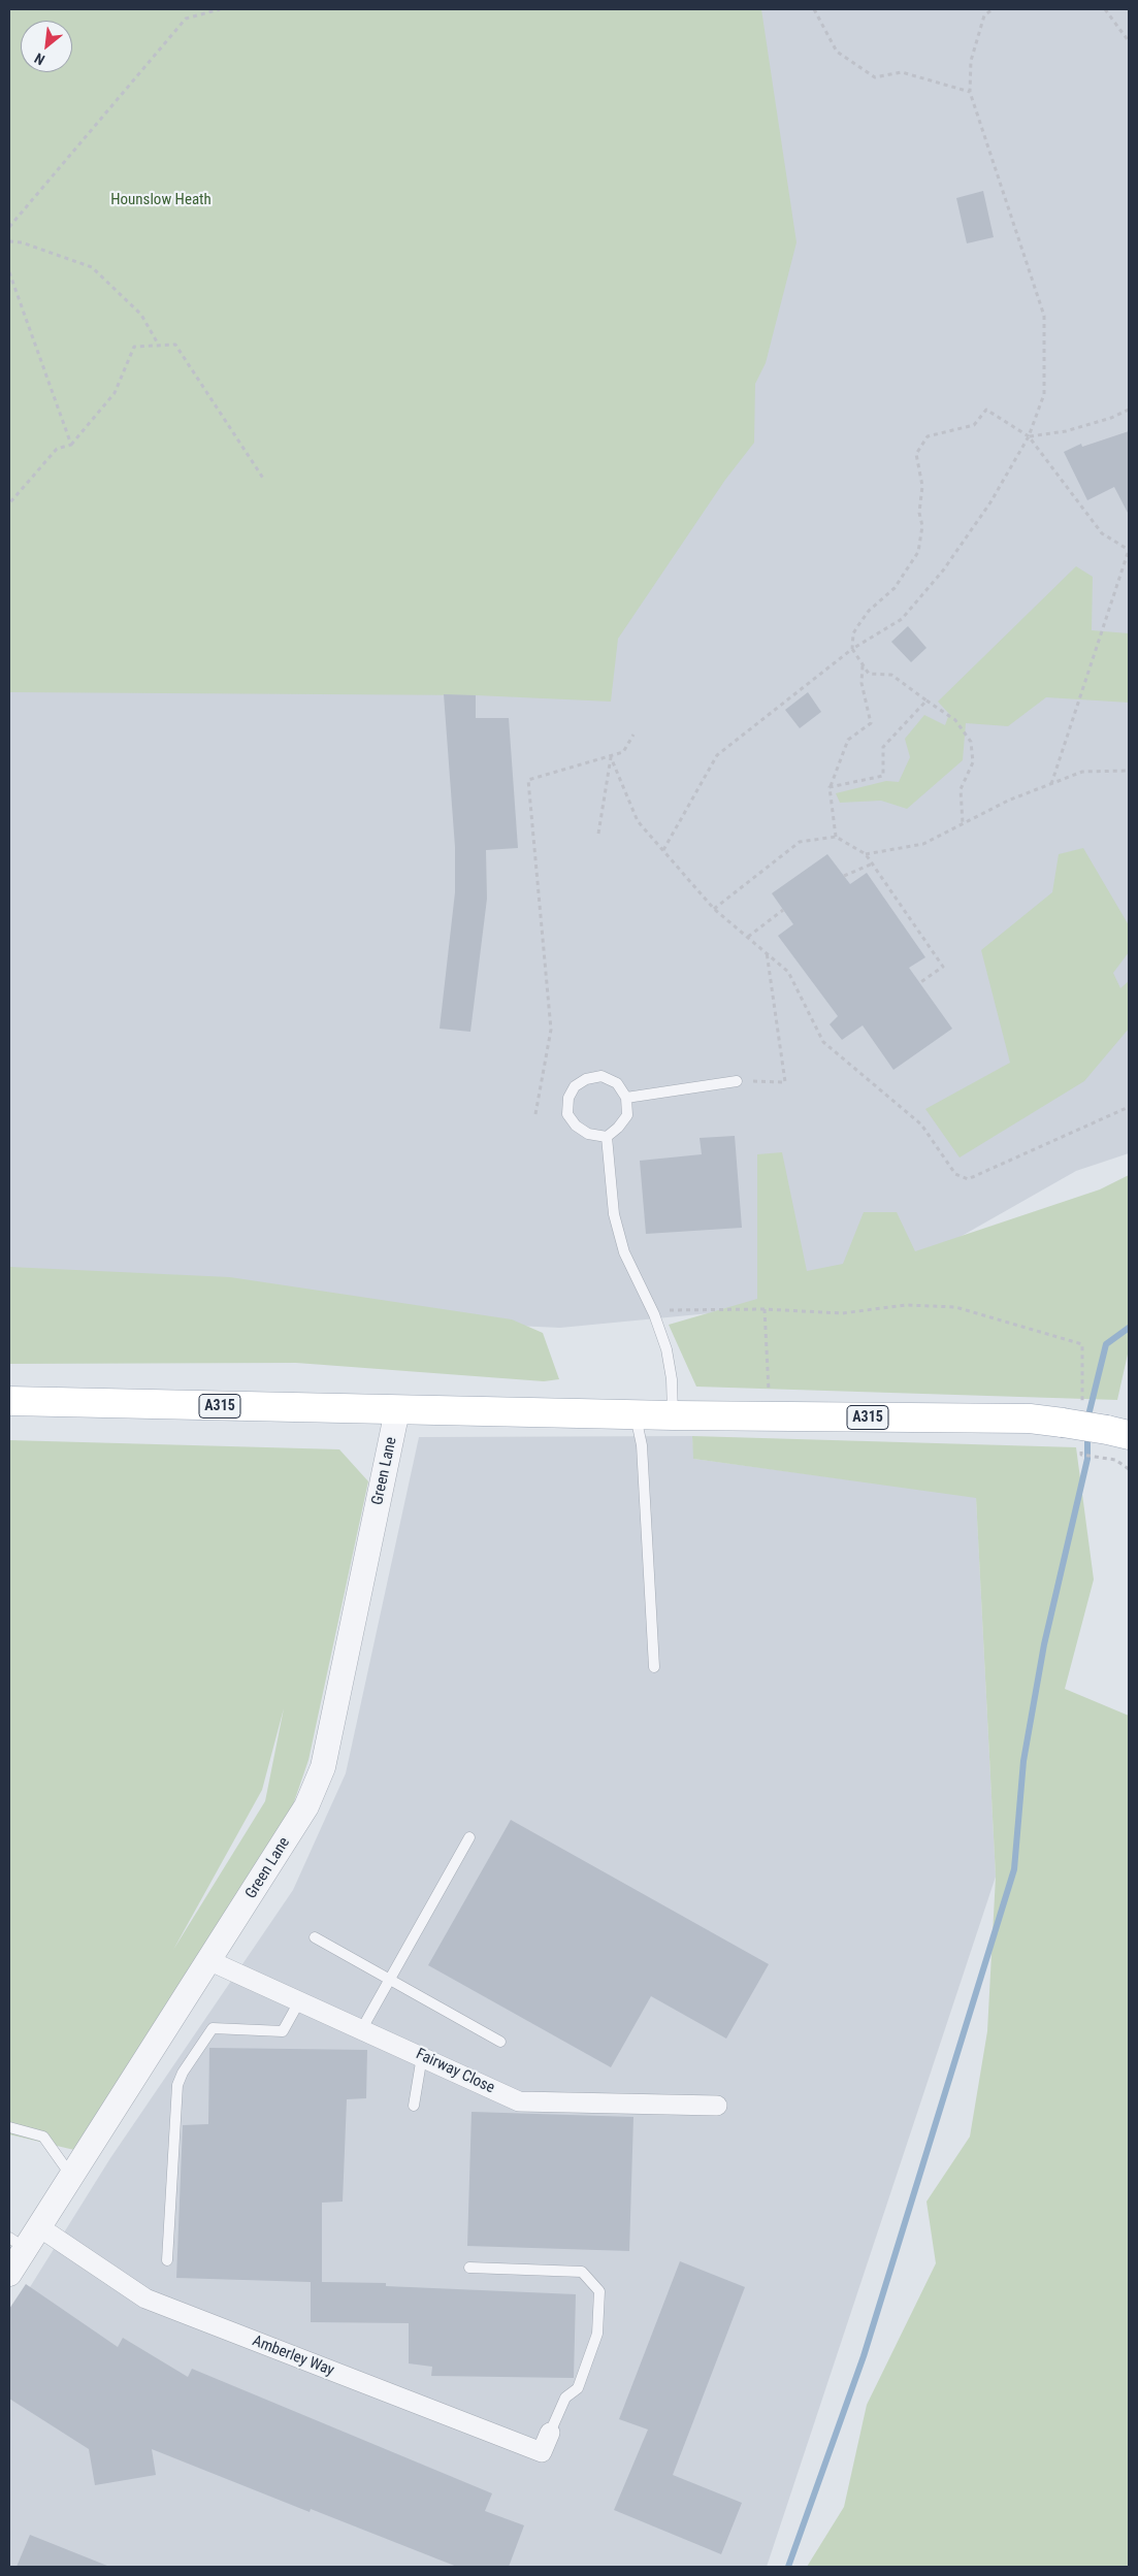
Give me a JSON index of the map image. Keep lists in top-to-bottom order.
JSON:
{
  "streets": {
    "main road": ["A315"],
    "street": ["Green Lane", "Fairway Close", "Amberley Way"]
  },
  "crossings": [
    ["A315", "Green Lane"],
    ["Green Lane", "Fairway Close"],
    ["Green Lane", "Amberley Way"]
  ],
  "parks": ["Hounslow Heath"],
  "north": "bottom left"
}
